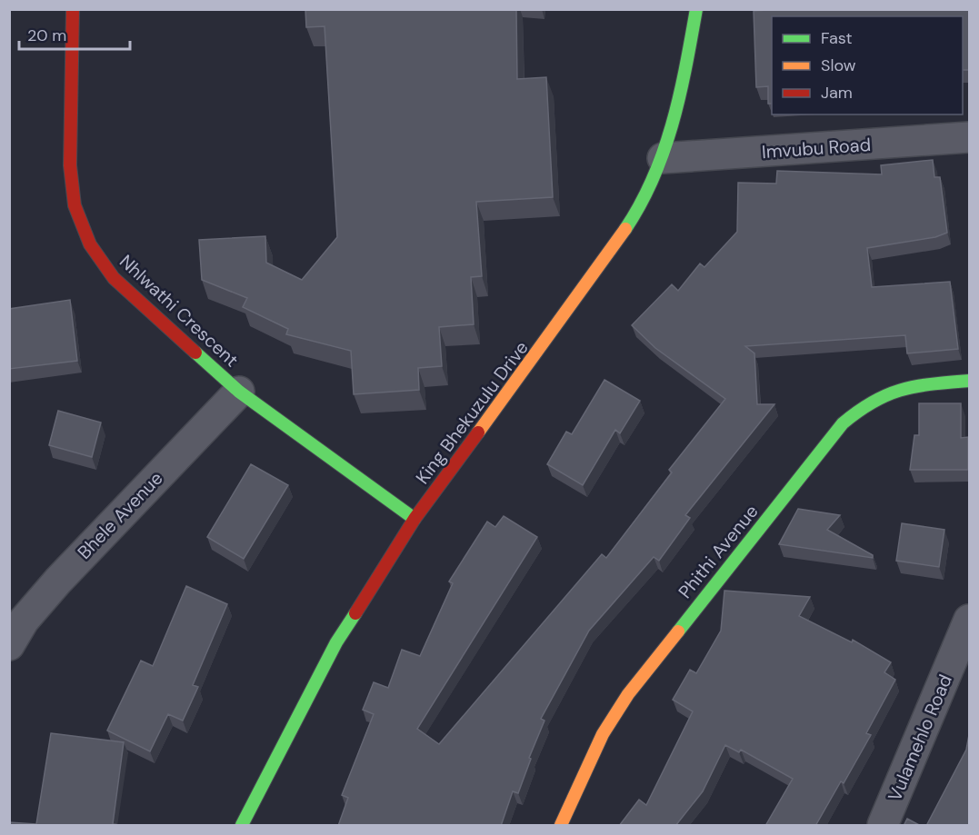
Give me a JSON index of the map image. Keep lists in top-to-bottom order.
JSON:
{
  "streets": {
    "street": [
      "Imvubu Road",
      "Nhlwathi Crescent",
      "King Bhekuzulu Drive",
      "Bhele Avenue",
      "Phithi Avenue",
      "Vulamehlo Road"
    ]
  },
  "crossings": [
    ["Imvubu Road", "King Bhekuzulu Drive"],
    ["Nhlwathi Crescent", "King Bhekuzulu Drive"],
    ["Nhlwathi Crescent", "Bhele Avenue"]
  ],
  "legend": ["Fast", "Slow", "Jam"],
  "scale_bar": "20 m"
}
